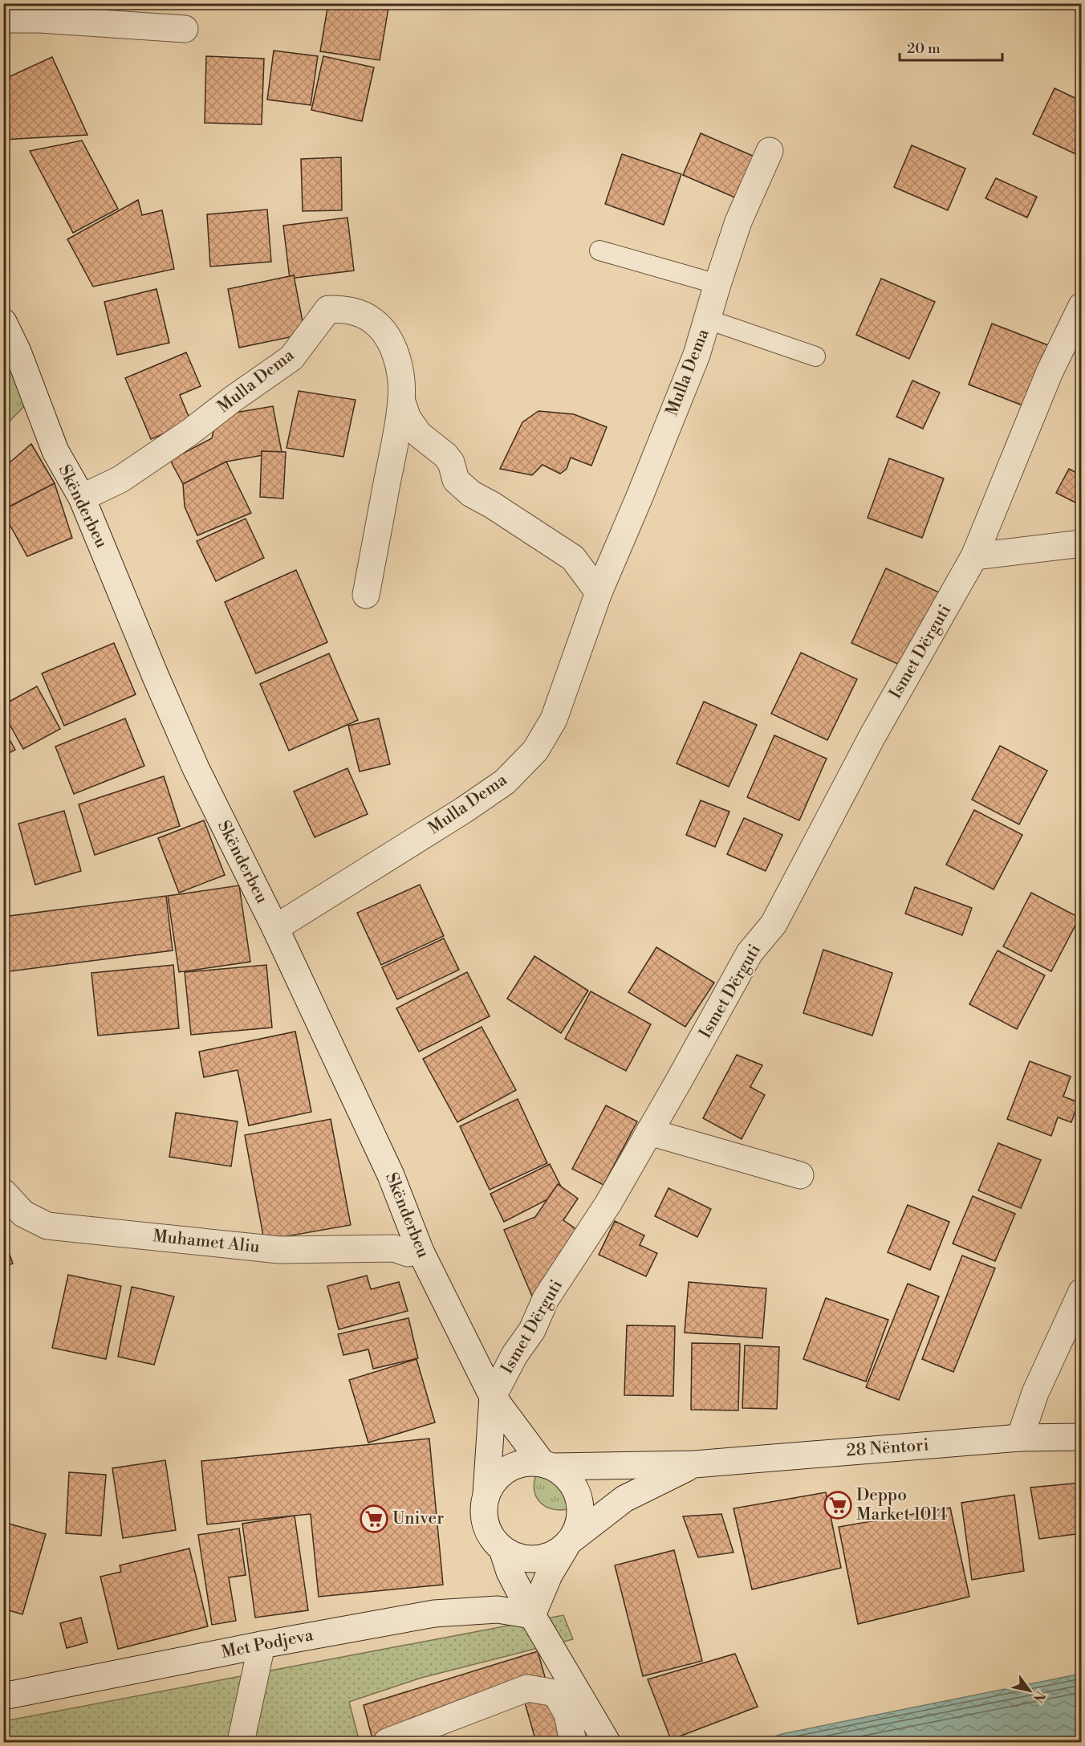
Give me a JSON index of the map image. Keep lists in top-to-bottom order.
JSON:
{
  "streets": {
    "street": [
      "Mulla Dema",
      "Skënderbeu",
      "Ismet Dërguti",
      "Muhamet Aliu",
      "28 Nëntori",
      "Met Podjeva"
    ]
  },
  "crossings": [
    ["Mulla Dema", "Skënderbeu"],
    ["Skënderbeu", "Ismet Dërguti"],
    ["Skënderbeu", "Muhamet Aliu"],
    ["Skënderbeu", "28 Nëntori"]
  ],
  "places": {
    "supermarket": ["Deppo Market 1014", "Univer"]
  },
  "scale_bar": "20 m",
  "north": "bottom right"
}
